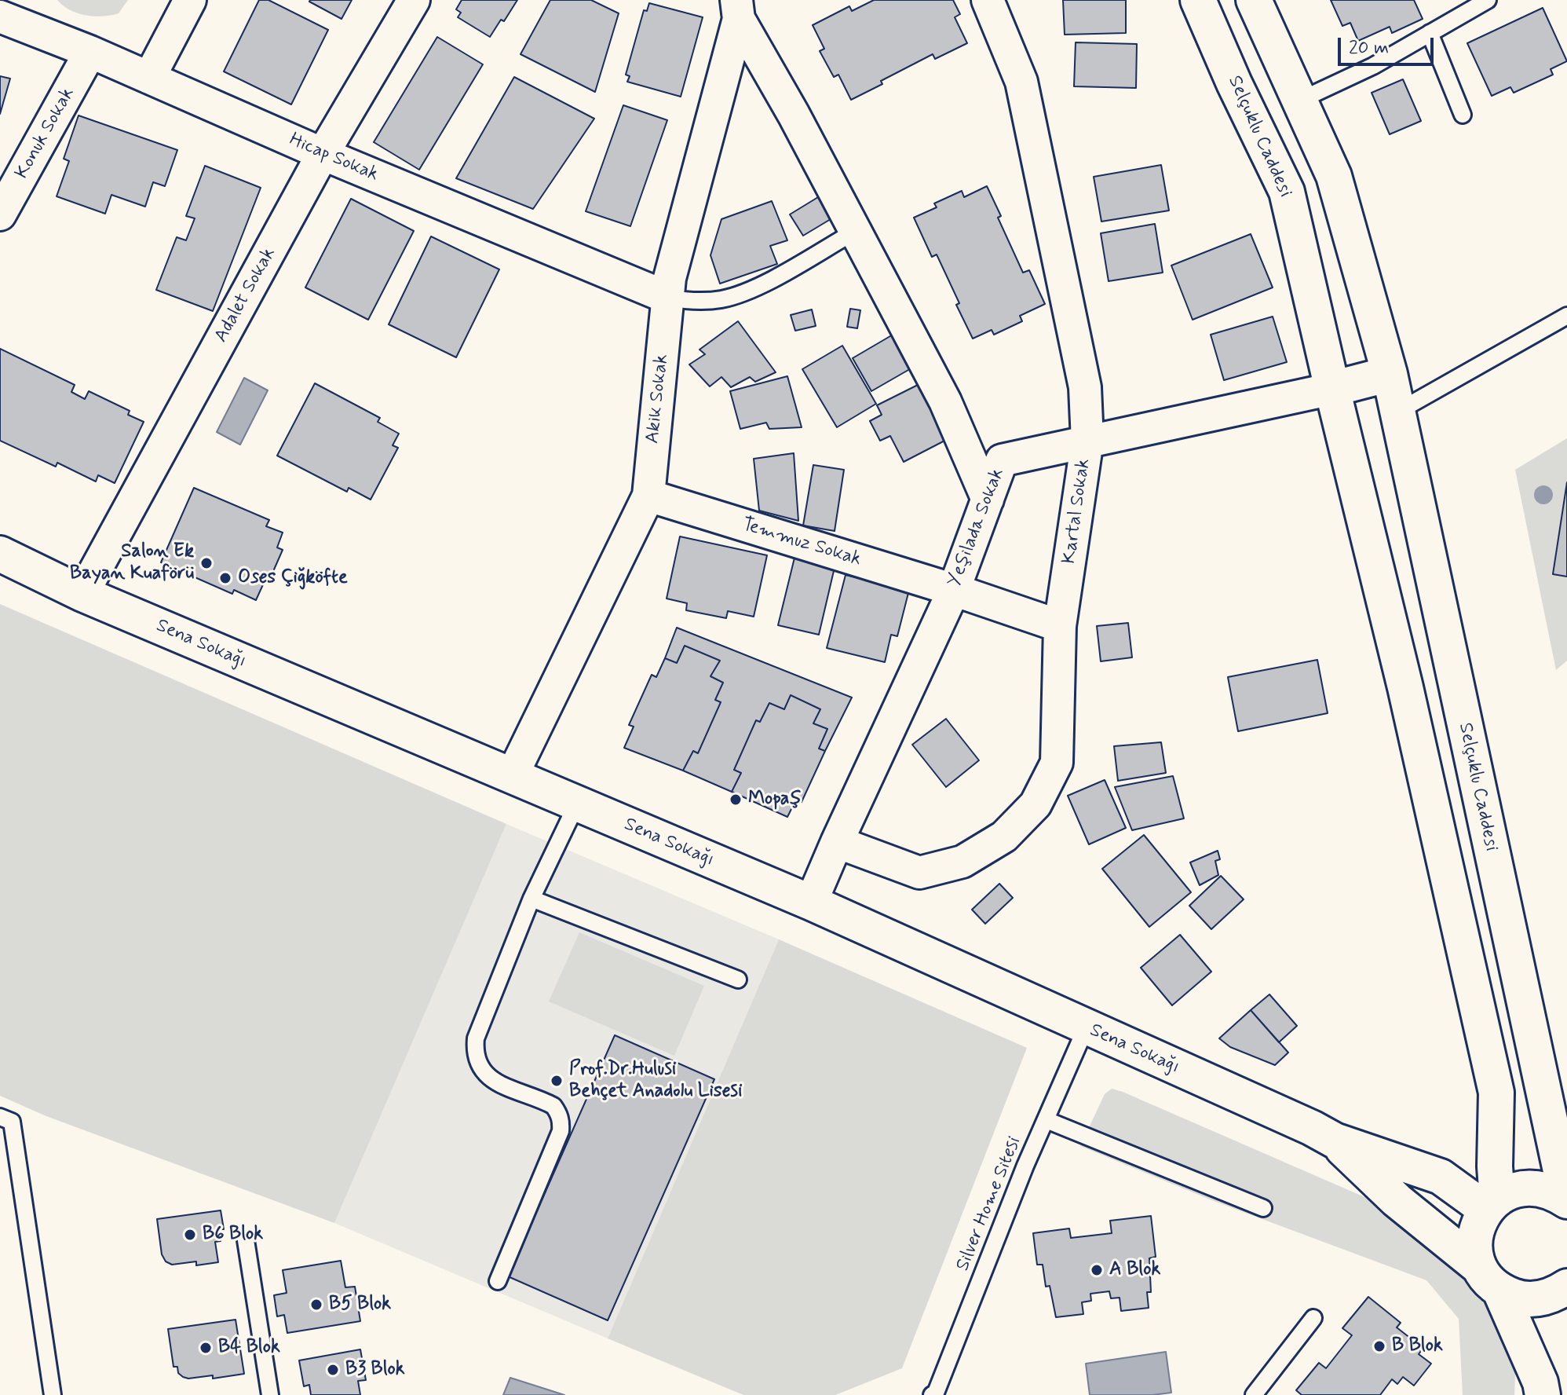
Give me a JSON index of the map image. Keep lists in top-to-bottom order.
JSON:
{
  "streets": {
    "street": [
      "Konuk Sokak",
      "Selçuklu Caddesi",
      "Hicap Sokak",
      "Adalet Sokak",
      "Akik Sokak",
      "Kartal Sokak",
      "Yeşilada Sokak",
      "Temmuz Sokak",
      "Sena Sokağı"
    ],
    "lane": ["Silver Home Sitesi"]
  },
  "crossings": [
    ["Konuk Sokak", "Hicap Sokak"],
    ["Selçuklu Caddesi", "Yeşilada Sokak"],
    ["Hicap Sokak", "Adalet Sokak"],
    ["Hicap Sokak", "Akik Sokak"],
    ["Adalet Sokak", "Sena Sokağı"],
    ["Akik Sokak", "Temmuz Sokak"],
    ["Akik Sokak", "Sena Sokağı"],
    ["Kartal Sokak", "Yeşilada Sokak"],
    ["Kartal Sokak", "Temmuz Sokak"],
    ["Yeşilada Sokak", "Temmuz Sokak"],
    ["Yeşilada Sokak", "Sena Sokağı"],
    ["Sena Sokağı", "Silver Home Sitesi"]
  ],
  "places": [
    "Salon Ek Bayan Kuaförü",
    "Oses Çiğköfte",
    "Mopaş",
    "Prof.Dr.Hulusi Behçet Anadolu Lisesi",
    "B6 Blok",
    "A Blok",
    "B5 Blok",
    "B Blok",
    "B4 Blok",
    "B3 Blok"
  ],
  "scale_bar": "20 m"
}
